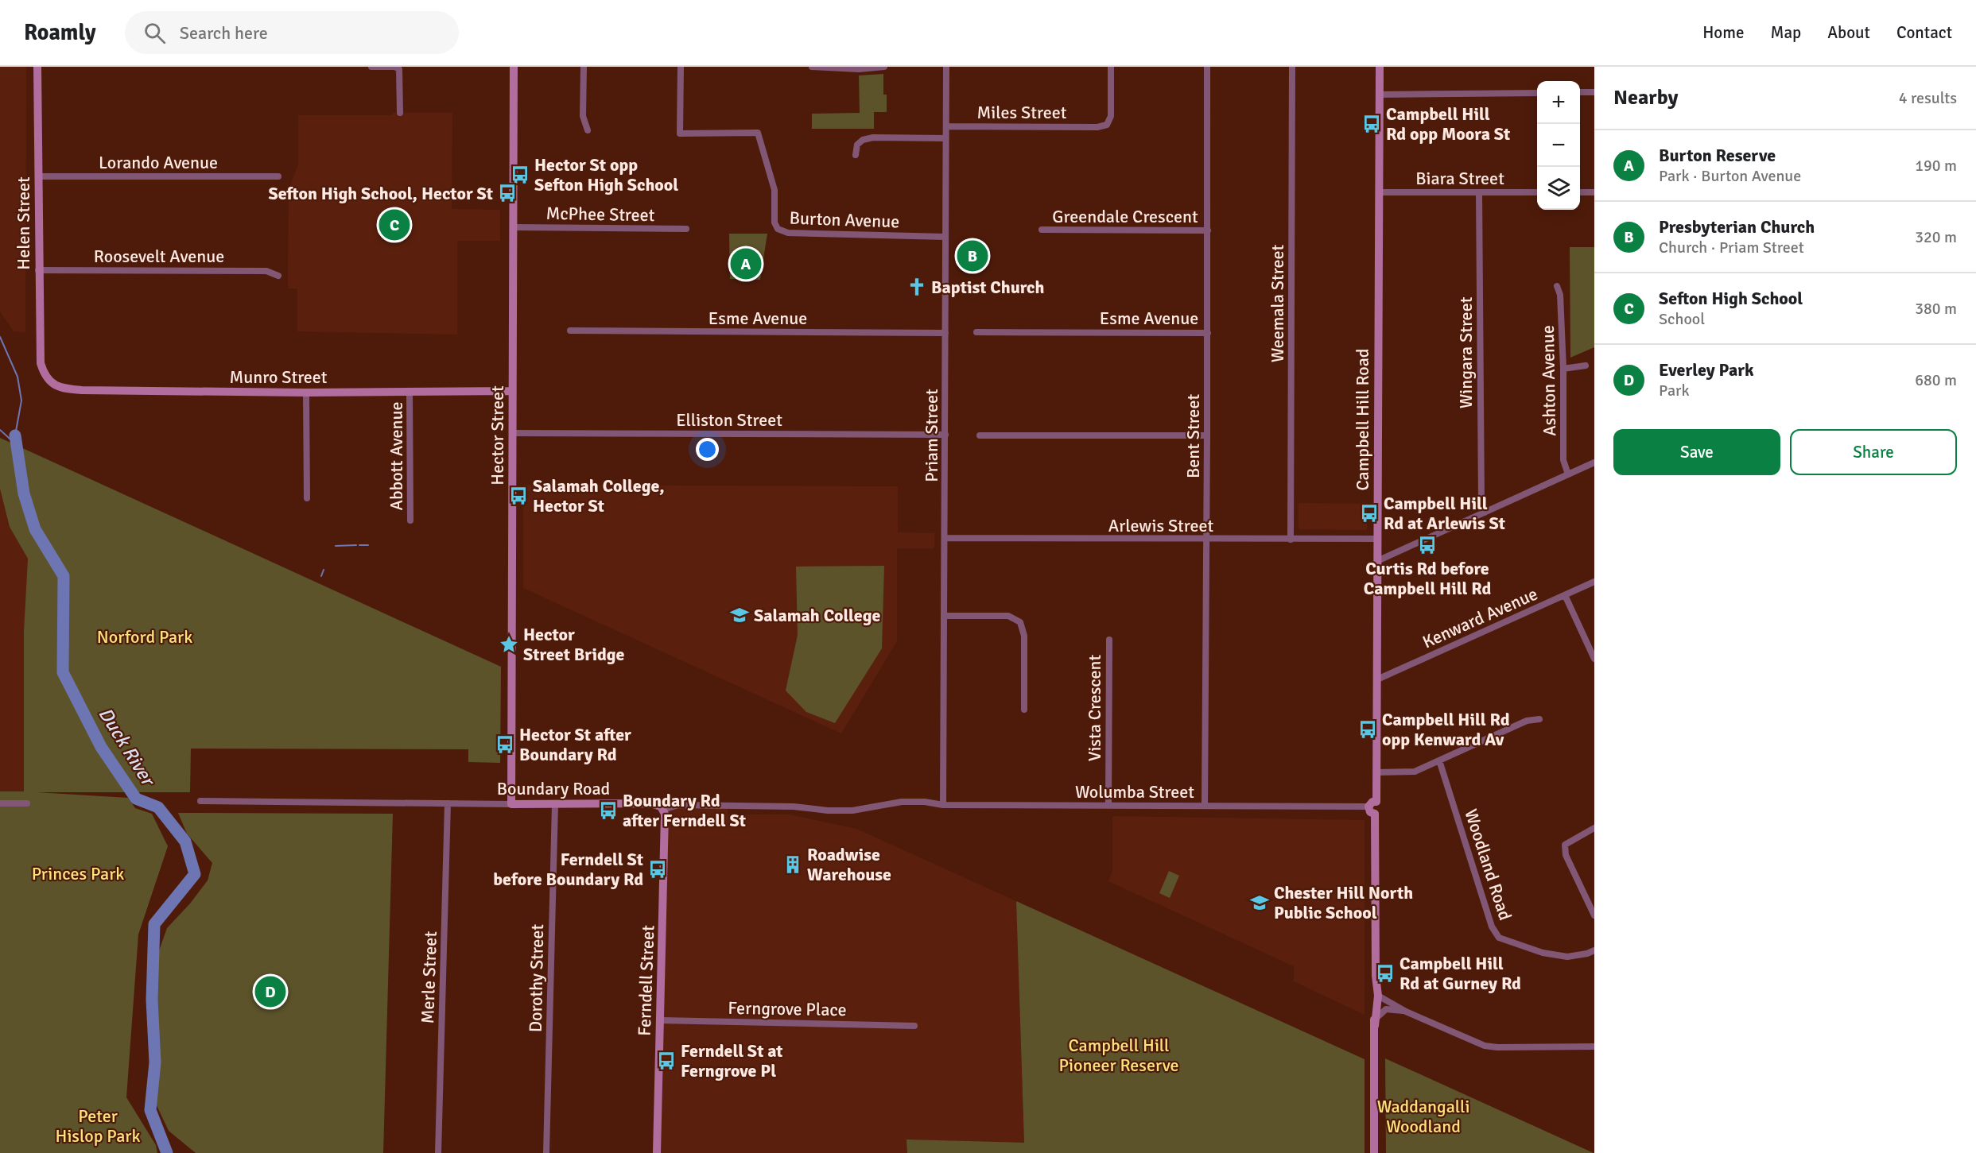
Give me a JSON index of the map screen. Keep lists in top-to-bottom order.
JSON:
{
  "streets": {
    "street": [
      "Miles Street",
      "Lorando Avenue",
      "Biara Street",
      "McPhee Street",
      "Greendale Crescent",
      "Burton Avenue",
      "Helen Street",
      "Roosevelt Avenue",
      "Weemala Street",
      "Esme Avenue",
      "Wingara Street",
      "Munro Street",
      "Ashton Avenue",
      "Elliston Street",
      "Campbell Hill Road",
      "Hector Street",
      "Priam Street",
      "Bent Street",
      "Abbott Avenue",
      "Arlewis Street",
      "Kenward Avenue",
      "Vista Crescent",
      "Boundary Road",
      "Wolumba Street",
      "Woodland Road",
      "Merle Street",
      "Dorothy Street",
      "Ferndell Street",
      "Ferngrove Place"
    ]
  },
  "crossings": [
    ["Miles Street", "Priam Street"],
    ["Lorando Avenue", "Helen Street"],
    ["Biara Street", "Wingara Street"],
    ["Biara Street", "Campbell Hill Road"],
    ["McPhee Street", "Hector Street"],
    ["Greendale Crescent", "Bent Street"],
    ["Burton Avenue", "Priam Street"],
    ["Helen Street", "Roosevelt Avenue"],
    ["Helen Street", "Munro Street"],
    ["Weemala Street", "Arlewis Street"],
    ["Esme Avenue", "Priam Street"],
    ["Esme Avenue", "Bent Street"],
    ["Munro Street", "Hector Street"],
    ["Munro Street", "Abbott Avenue"],
    ["Elliston Street", "Hector Street"],
    ["Elliston Street", "Priam Street"],
    ["Campbell Hill Road", "Arlewis Street"],
    ["Campbell Hill Road", "Kenward Avenue"],
    ["Campbell Hill Road", "Wolumba Street"],
    ["Hector Street", "Boundary Road"],
    ["Priam Street", "Arlewis Street"],
    ["Priam Street", "Wolumba Street"],
    ["Bent Street", "Arlewis Street"],
    ["Bent Street", "Wolumba Street"],
    ["Vista Crescent", "Wolumba Street"],
    ["Boundary Road", "Wolumba Street"],
    ["Boundary Road", "Merle Street"],
    ["Boundary Road", "Dorothy Street"],
    ["Boundary Road", "Ferndell Street"],
    ["Ferndell Street", "Ferngrove Place"]
  ],
  "water": ["Duck River"],
  "parks": [
    "Norford Park",
    "Princes Park",
    "Campbell Hill Pioneer Reserve",
    "Waddangalli Woodland",
    "Peter Hislop Park"
  ],
  "places": {
    "bus stop": [
      "Campbell Hill Rd opp Moora St",
      "Hector St opp Sefton High School",
      "Sefton High School, Hector St",
      "Salamah College, Hector St",
      "Campbell Hill Rd at Arlewis St",
      "Curtis Rd before Campbell Hill Rd",
      "Campbell Hill Rd opp Kenward Av",
      "Hector St after Boundary Rd",
      "Boundary Rd after Ferndell St",
      "Ferndell St before Boundary Rd",
      "Campbell Hill Rd at Gurney Rd",
      "Ferndell St at Ferngrove Pl"
    ],
    "church": ["Baptist Church"],
    "school or university": ["Salamah College", "Chester Hill North Public School"],
    "place": ["Hector Street Bridge"],
    "building": ["Roadwise Warehouse"]
  },
  "page": {
    "header": "Roamly",
    "search": "Search here",
    "nav": [
      "Home",
      "Map",
      "About",
      "Contact"
    ],
    "heading": ["Nearby", "4 results"],
    "map_buttons": ["+", "−"],
    "list": [
      {
        "mark": "A",
        "name": "Burton Reserve",
        "note": "Park · Burton Avenue",
        "value": "190 m"
      },
      {
        "mark": "B",
        "name": "Presbyterian Church",
        "note": "Church · Priam Street",
        "value": "320 m"
      },
      {
        "mark": "C",
        "name": "Sefton High School",
        "note": "School",
        "value": "380 m"
      },
      {
        "mark": "D",
        "name": "Everley Park",
        "note": "Park",
        "value": "680 m"
      }
    ],
    "pins": [
      "C",
      "B",
      "A",
      "D"
    ],
    "buttons": ["Save", "Share"]
  }
}
